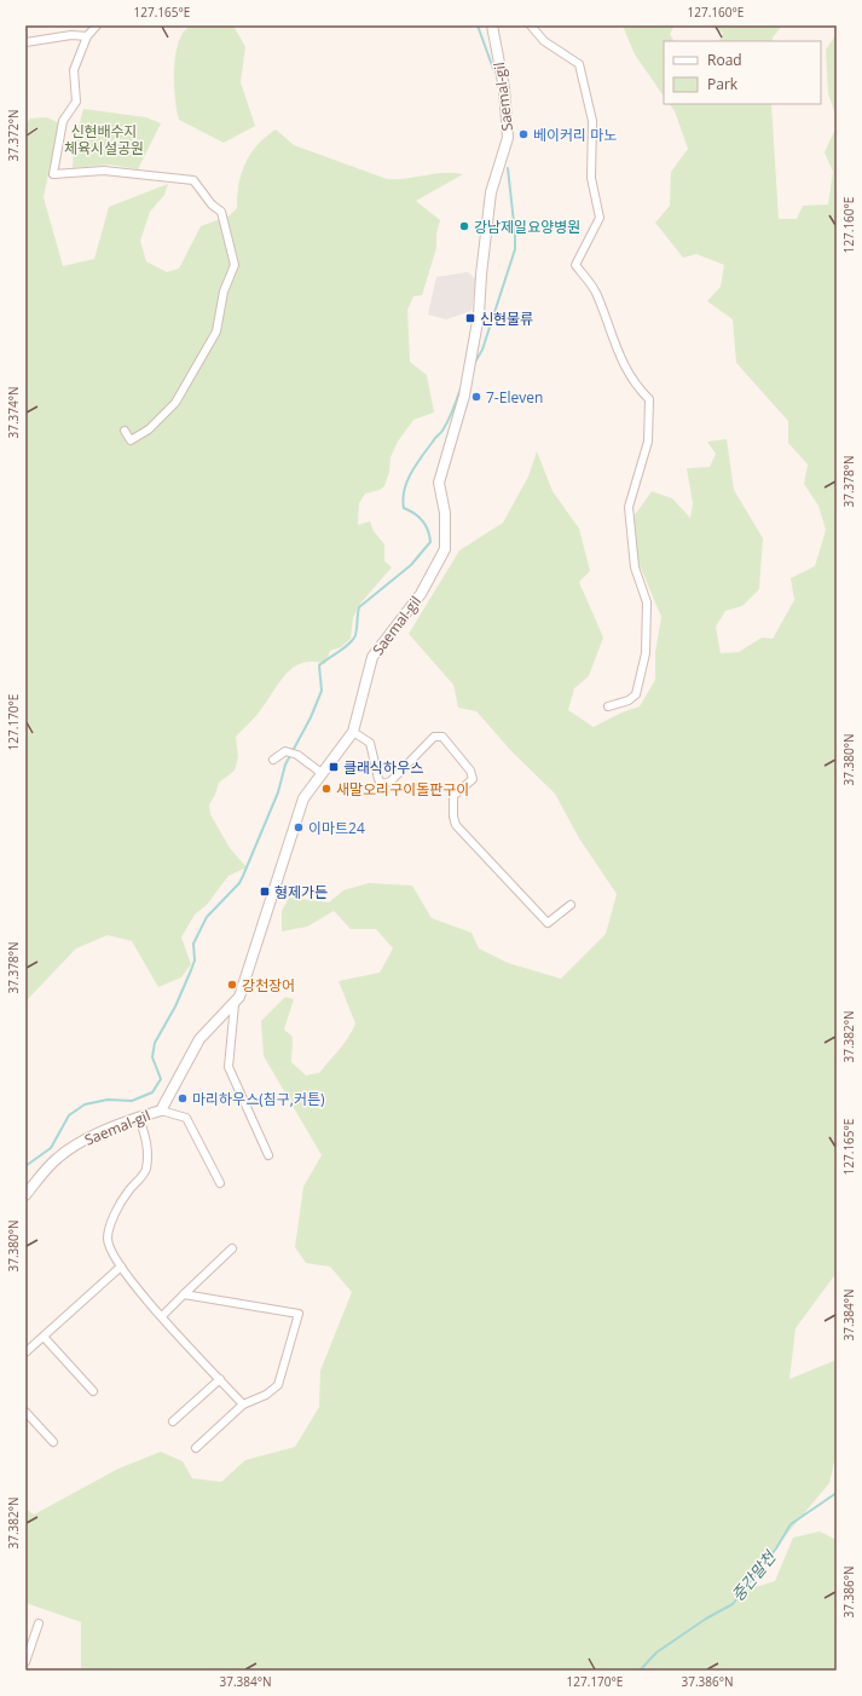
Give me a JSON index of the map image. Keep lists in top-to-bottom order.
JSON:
{
  "streets": {
    "street": ["Saemal-gil"]
  },
  "water": ["중간말천"],
  "parks": ["신현배수지 체육시설공원"],
  "places": {
    "other": [
      "베이커리 마노",
      "강남제일요양병원",
      "7-Eleven",
      "새말오리구이돌판구이",
      "이마트24",
      "강천장어",
      "마리하우스(침구,커튼)"
    ],
    "transit": ["신현물류", "클래식하우스", "형제가든"]
  },
  "legend": ["Road", "Park"],
  "coordinates": [
    "127.165°E",
    "127.160°E",
    "37.372°N",
    "37.374°N",
    "37.378°N",
    "127.170°E",
    "37.380°N",
    "37.382°N",
    "37.384°N",
    "37.386°N"
  ]
}
